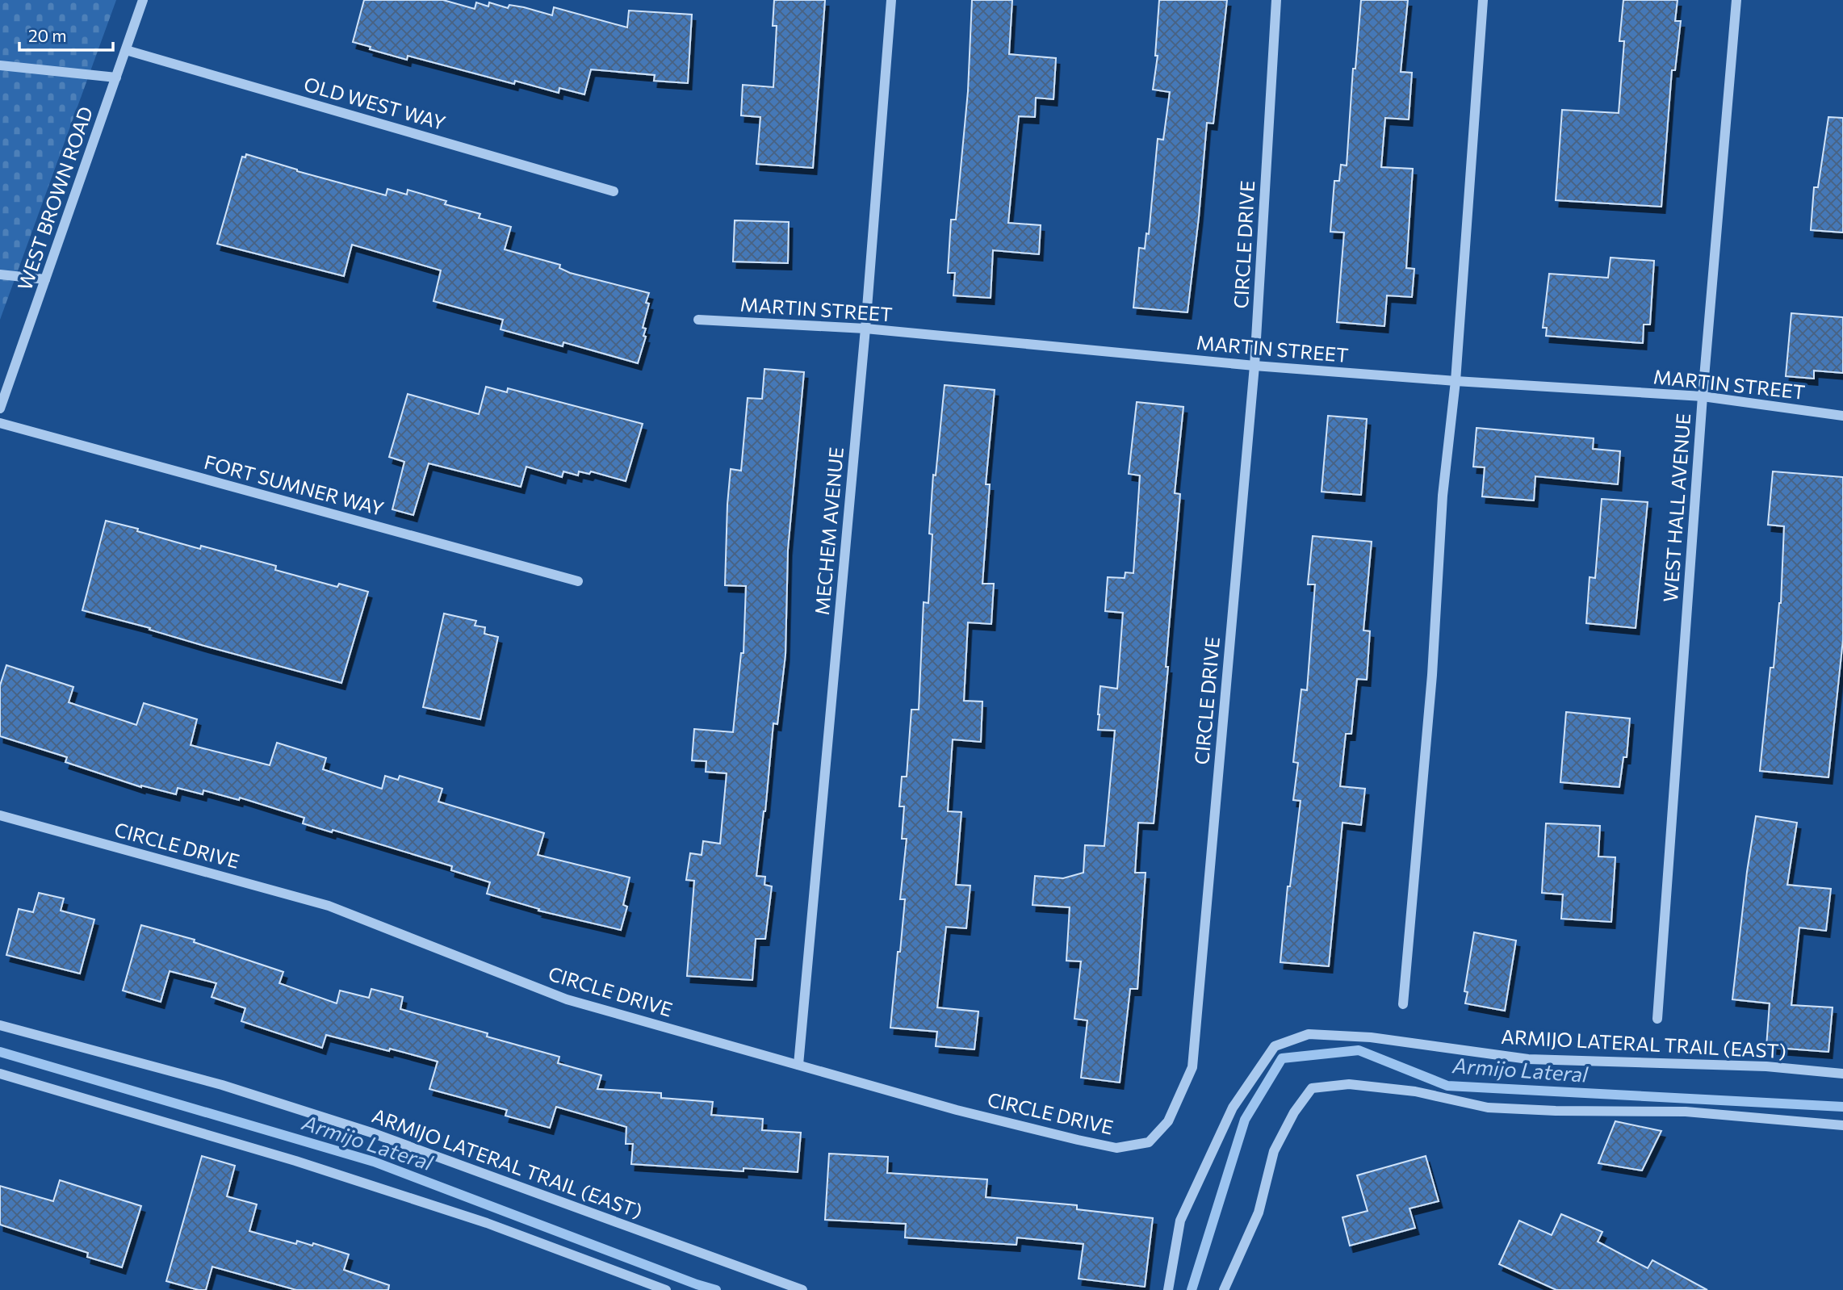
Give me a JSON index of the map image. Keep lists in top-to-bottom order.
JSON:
{
  "streets": {
    "street": [
      "OLD WEST WAY",
      "WEST BROWN ROAD",
      "CIRCLE DRIVE",
      "MARTIN STREET",
      "FORT SUMNER WAY",
      "WEST HALL AVENUE",
      "MECHEM AVENUE",
      "ARMIJO LATERAL TRAIL (EAST)"
    ]
  },
  "crossings": [
    ["OLD WEST WAY", "WEST BROWN ROAD"],
    ["CIRCLE DRIVE", "MARTIN STREET"],
    ["CIRCLE DRIVE", "MECHEM AVENUE"],
    ["MARTIN STREET", "WEST HALL AVENUE"],
    ["MARTIN STREET", "MECHEM AVENUE"]
  ],
  "water": ["Armijo Lateral"],
  "scale_bar": "20 m"
}
